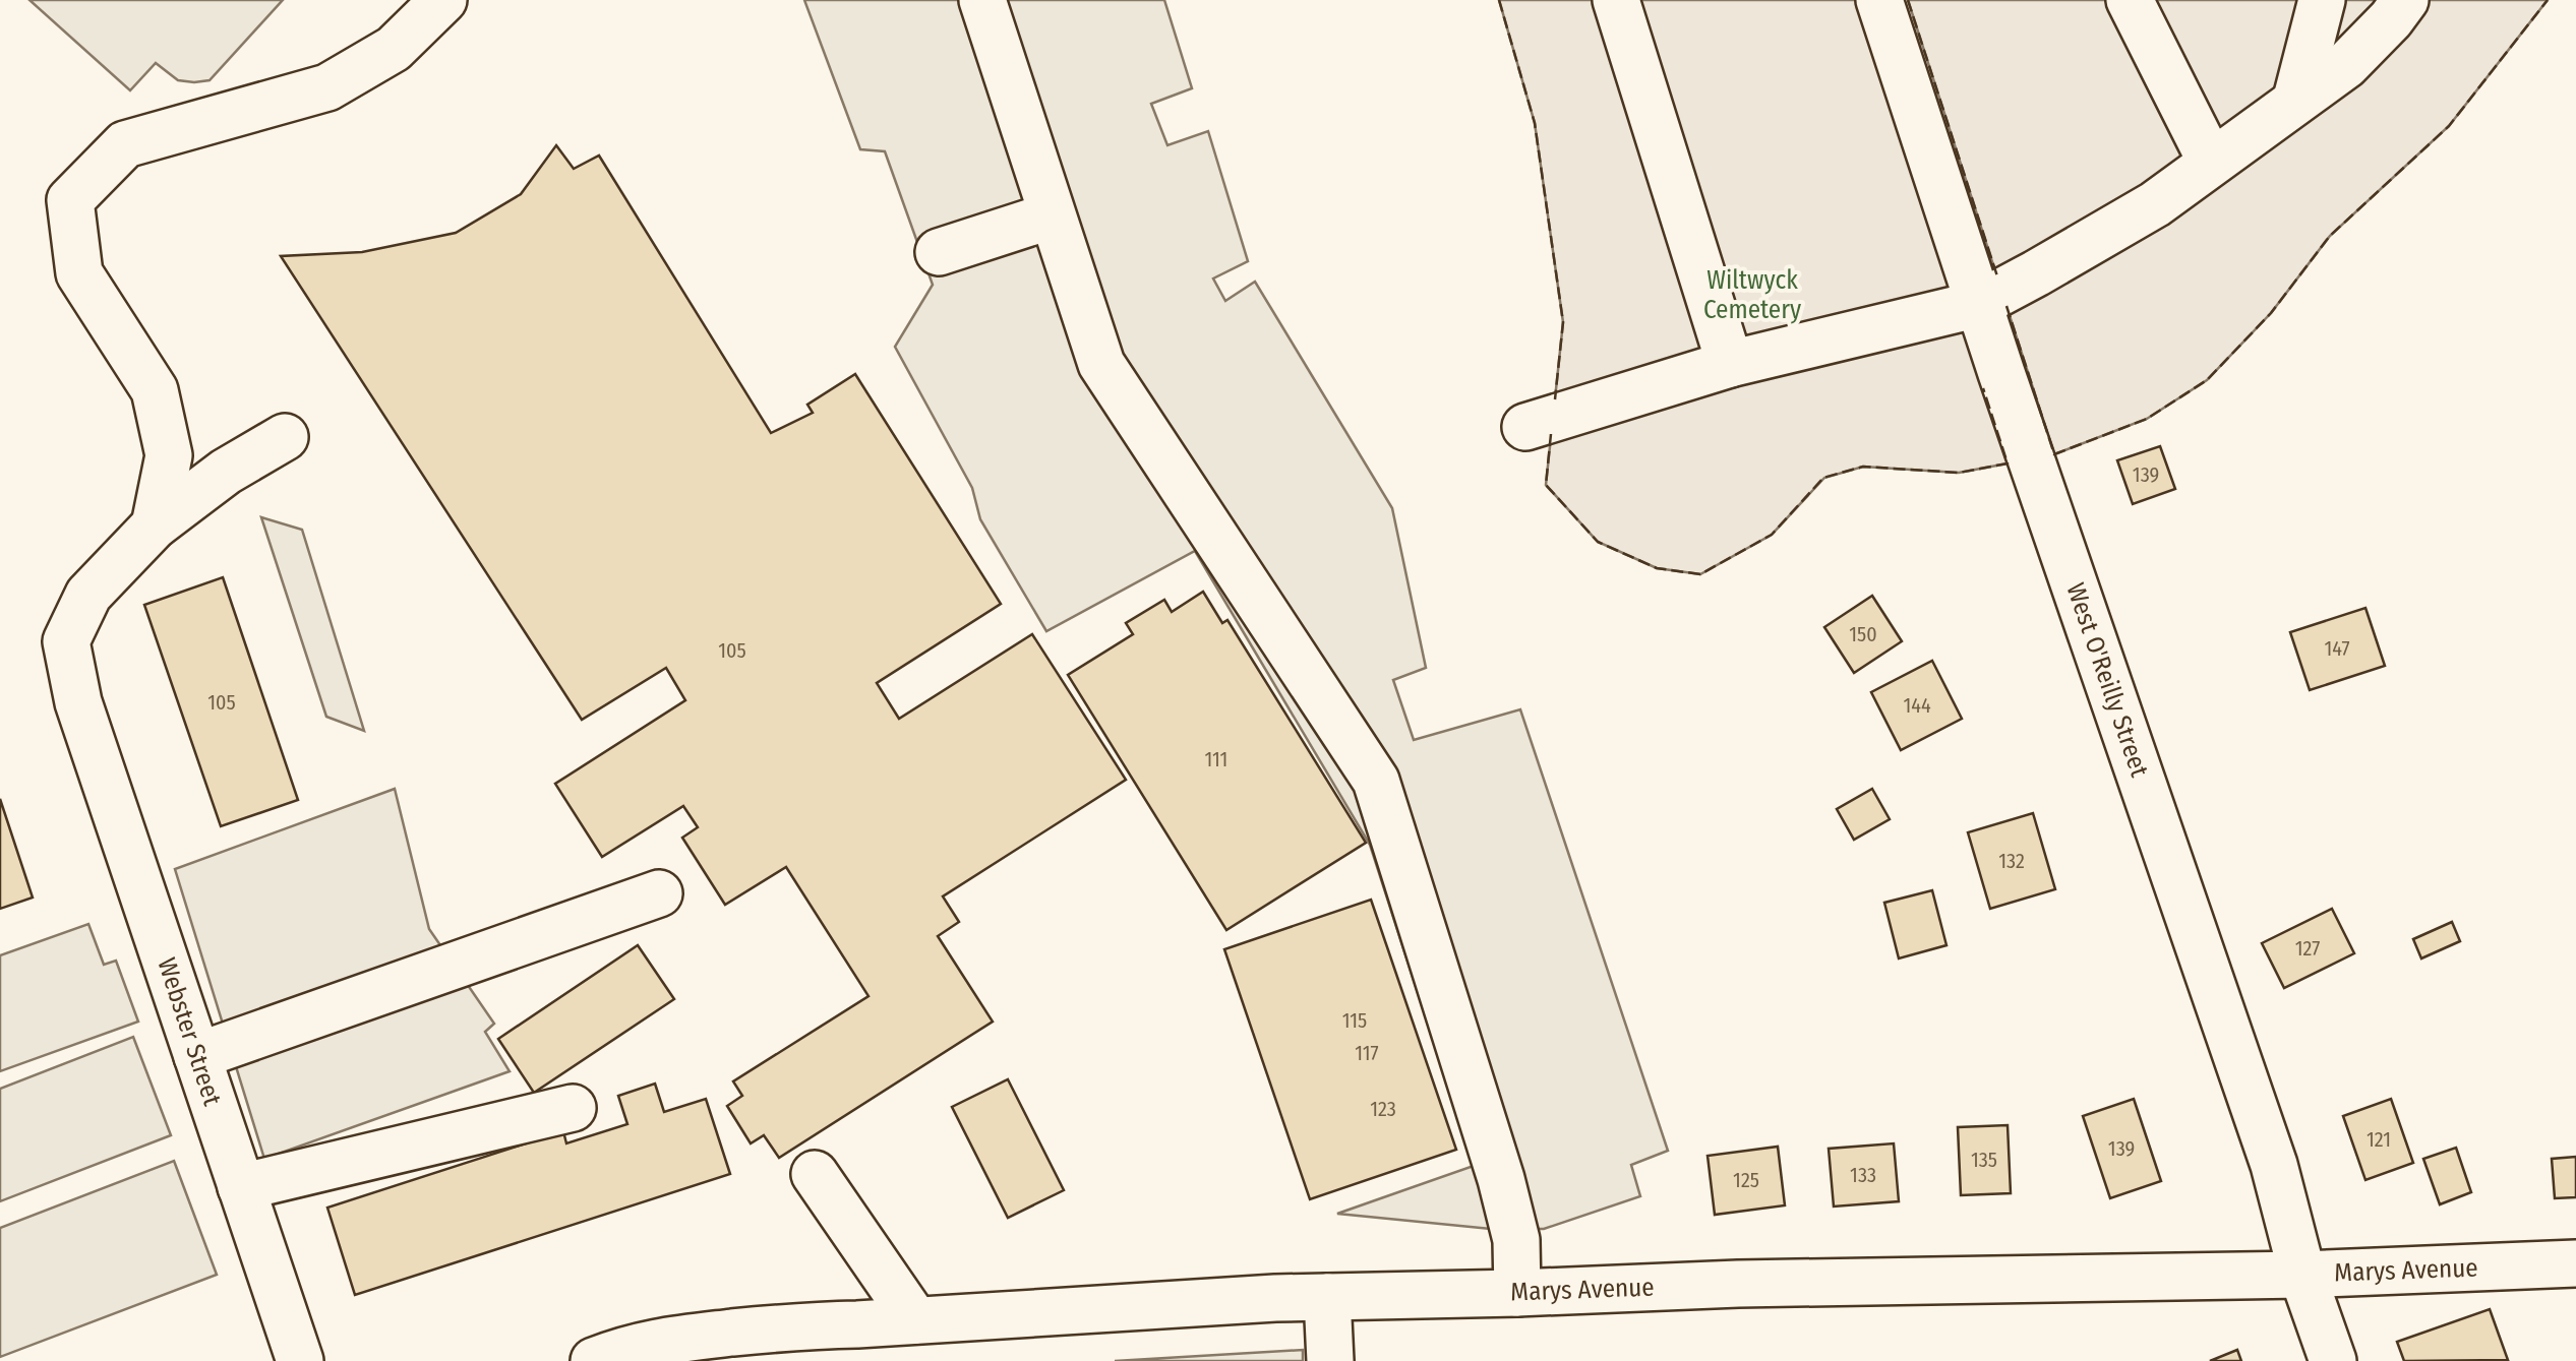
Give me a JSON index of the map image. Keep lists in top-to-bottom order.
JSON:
{
  "streets": {
    "street": ["West O'Reilly Street", "Webster Street", "Marys Avenue"]
  },
  "crossings": [
    ["West O'Reilly Street", "Marys Avenue"]
  ],
  "parks": ["Wiltwyck Cemetery"],
  "house_numbers": [
    "139",
    "150",
    "147",
    "105",
    "105",
    "144",
    "111",
    "132",
    "127",
    "115",
    "117",
    "123",
    "121",
    "139",
    "135",
    "133",
    "125"
  ]
}
